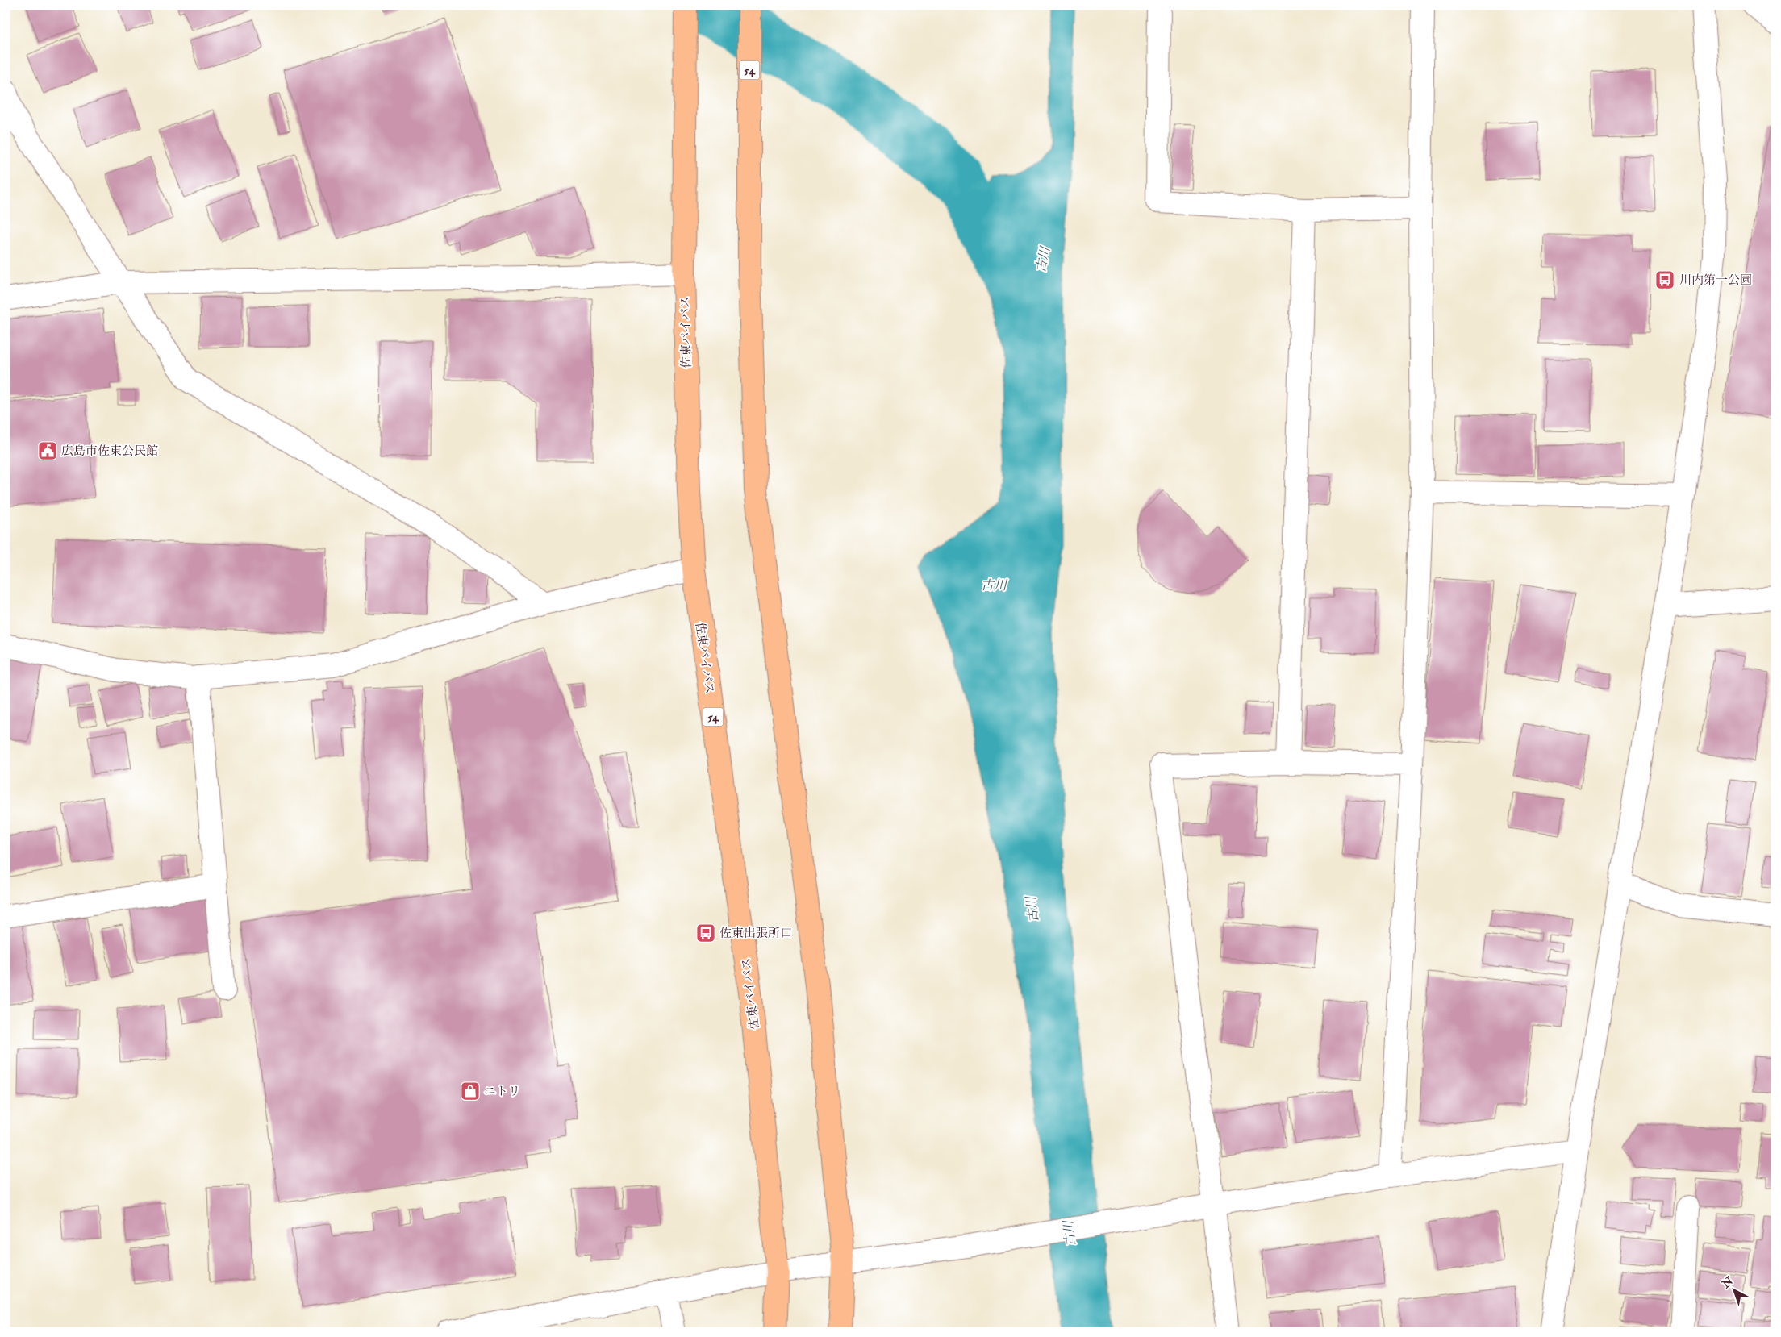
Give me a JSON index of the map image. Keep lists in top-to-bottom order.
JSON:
{
  "streets": {
    "highway": ["54", "佐東バイパス"]
  },
  "water": ["古川"],
  "places": {
    "bus stop": ["川内第一公園", "佐東出張所口"],
    "public building": ["広島市佐東公民館"],
    "shop": ["ニトリ"]
  },
  "north": "top left"
}
